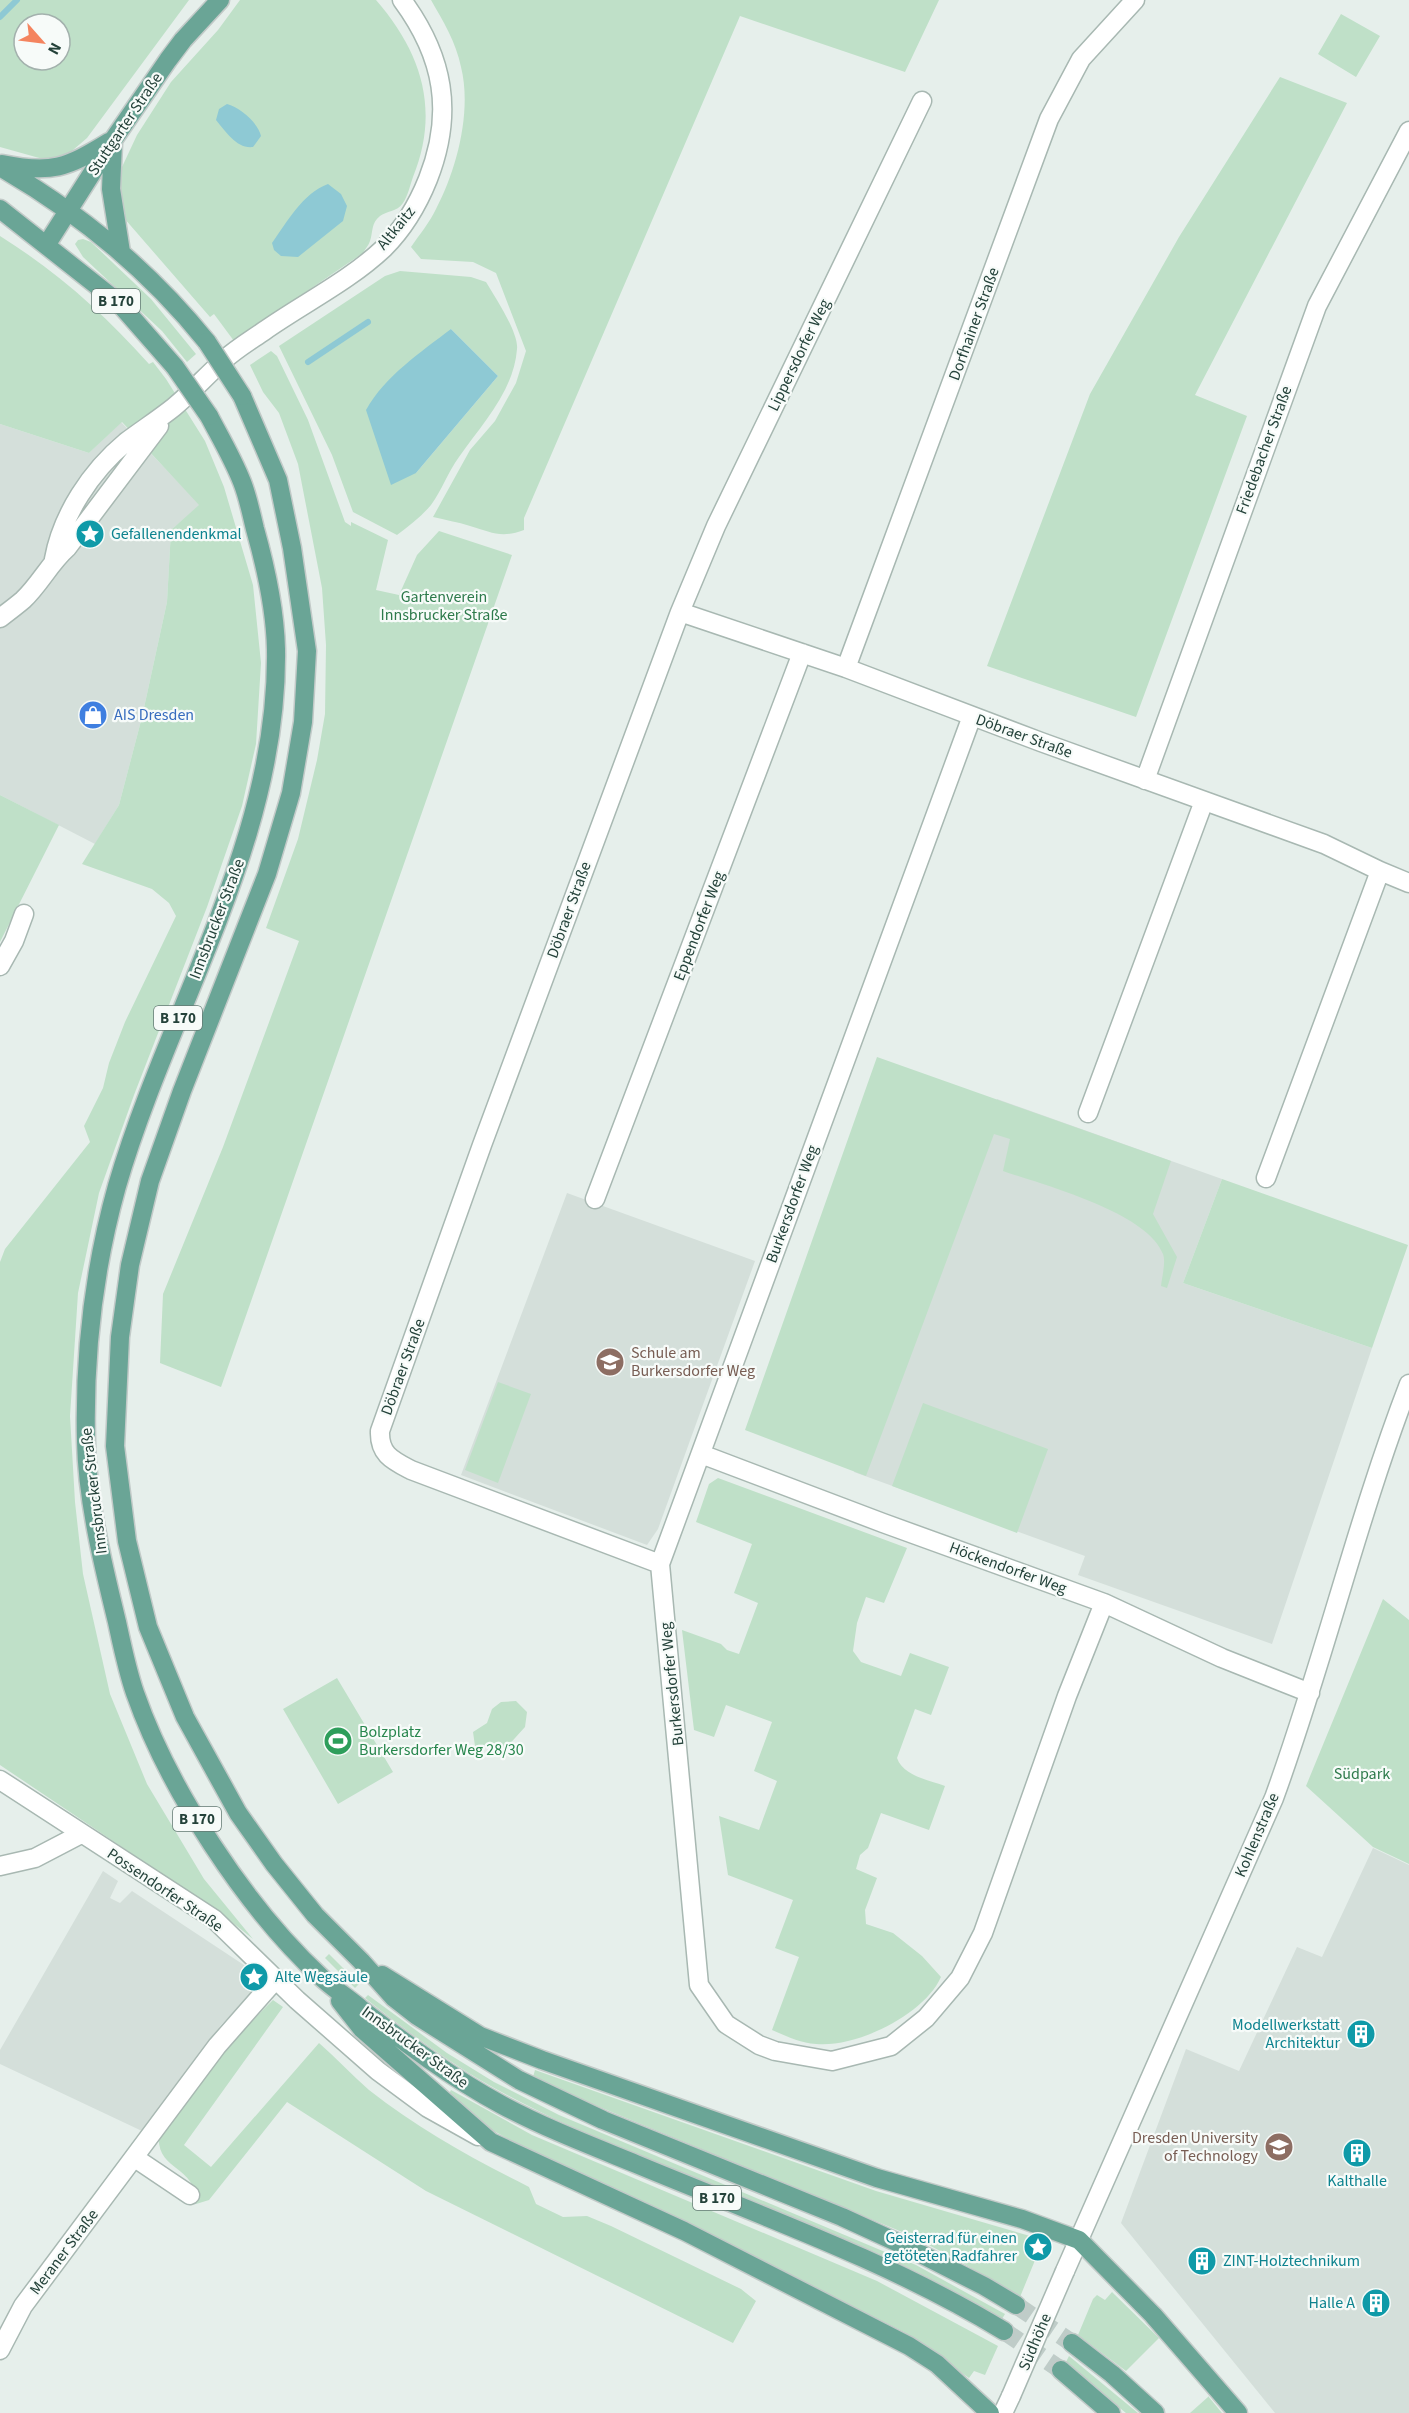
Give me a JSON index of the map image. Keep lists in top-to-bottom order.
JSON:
{
  "streets": {
    "main road": ["Stuttgarter Straße", "B 170", "Innsbrucker Straße"],
    "street": [
      "Altkaitz",
      "Dorfhainer Straße",
      "Lippersdorfer Weg",
      "Friedebacher Straße",
      "Döbraer Straße",
      "Eppendorfer Weg",
      "Burkersdorfer Weg",
      "Höckendorfer Weg",
      "Kohlenstraße",
      "Possendorfer Straße",
      "Meraner Straße",
      "Südhöhe"
    ]
  },
  "crossings": [
    ["Stuttgarter Straße", "Innsbrucker Straße"],
    ["Dorfhainer Straße", "Döbraer Straße"],
    ["Lippersdorfer Weg", "Döbraer Straße"],
    ["Friedebacher Straße", "Döbraer Straße"],
    ["Döbraer Straße", "Eppendorfer Weg"],
    ["Döbraer Straße", "Burkersdorfer Weg"],
    ["Burkersdorfer Weg", "Höckendorfer Weg"],
    ["Höckendorfer Weg", "Kohlenstraße"],
    ["Kohlenstraße", "Südhöhe"],
    ["Possendorfer Straße", "Meraner Straße"]
  ],
  "parks": ["Gartenverein Innsbrucker Straße", "Südpark"],
  "places": {
    "place": ["Gefallenendenkmal", "Alte Wegsäule", "Geisterrad für einen getöteten Radfahrer"],
    "shop": ["AIS Dresden"],
    "school or university": ["Schule am Burkersdorfer Weg", "Dresden University of Technology"],
    "sports": ["Bolzplatz Burkersdorfer Weg 28/30"],
    "building": [
      "Modellwerkstatt Architektur",
      "Kalthalle",
      "ZINT-Holztechnikum",
      "Halle A"
    ]
  },
  "north": "bottom right"
}
